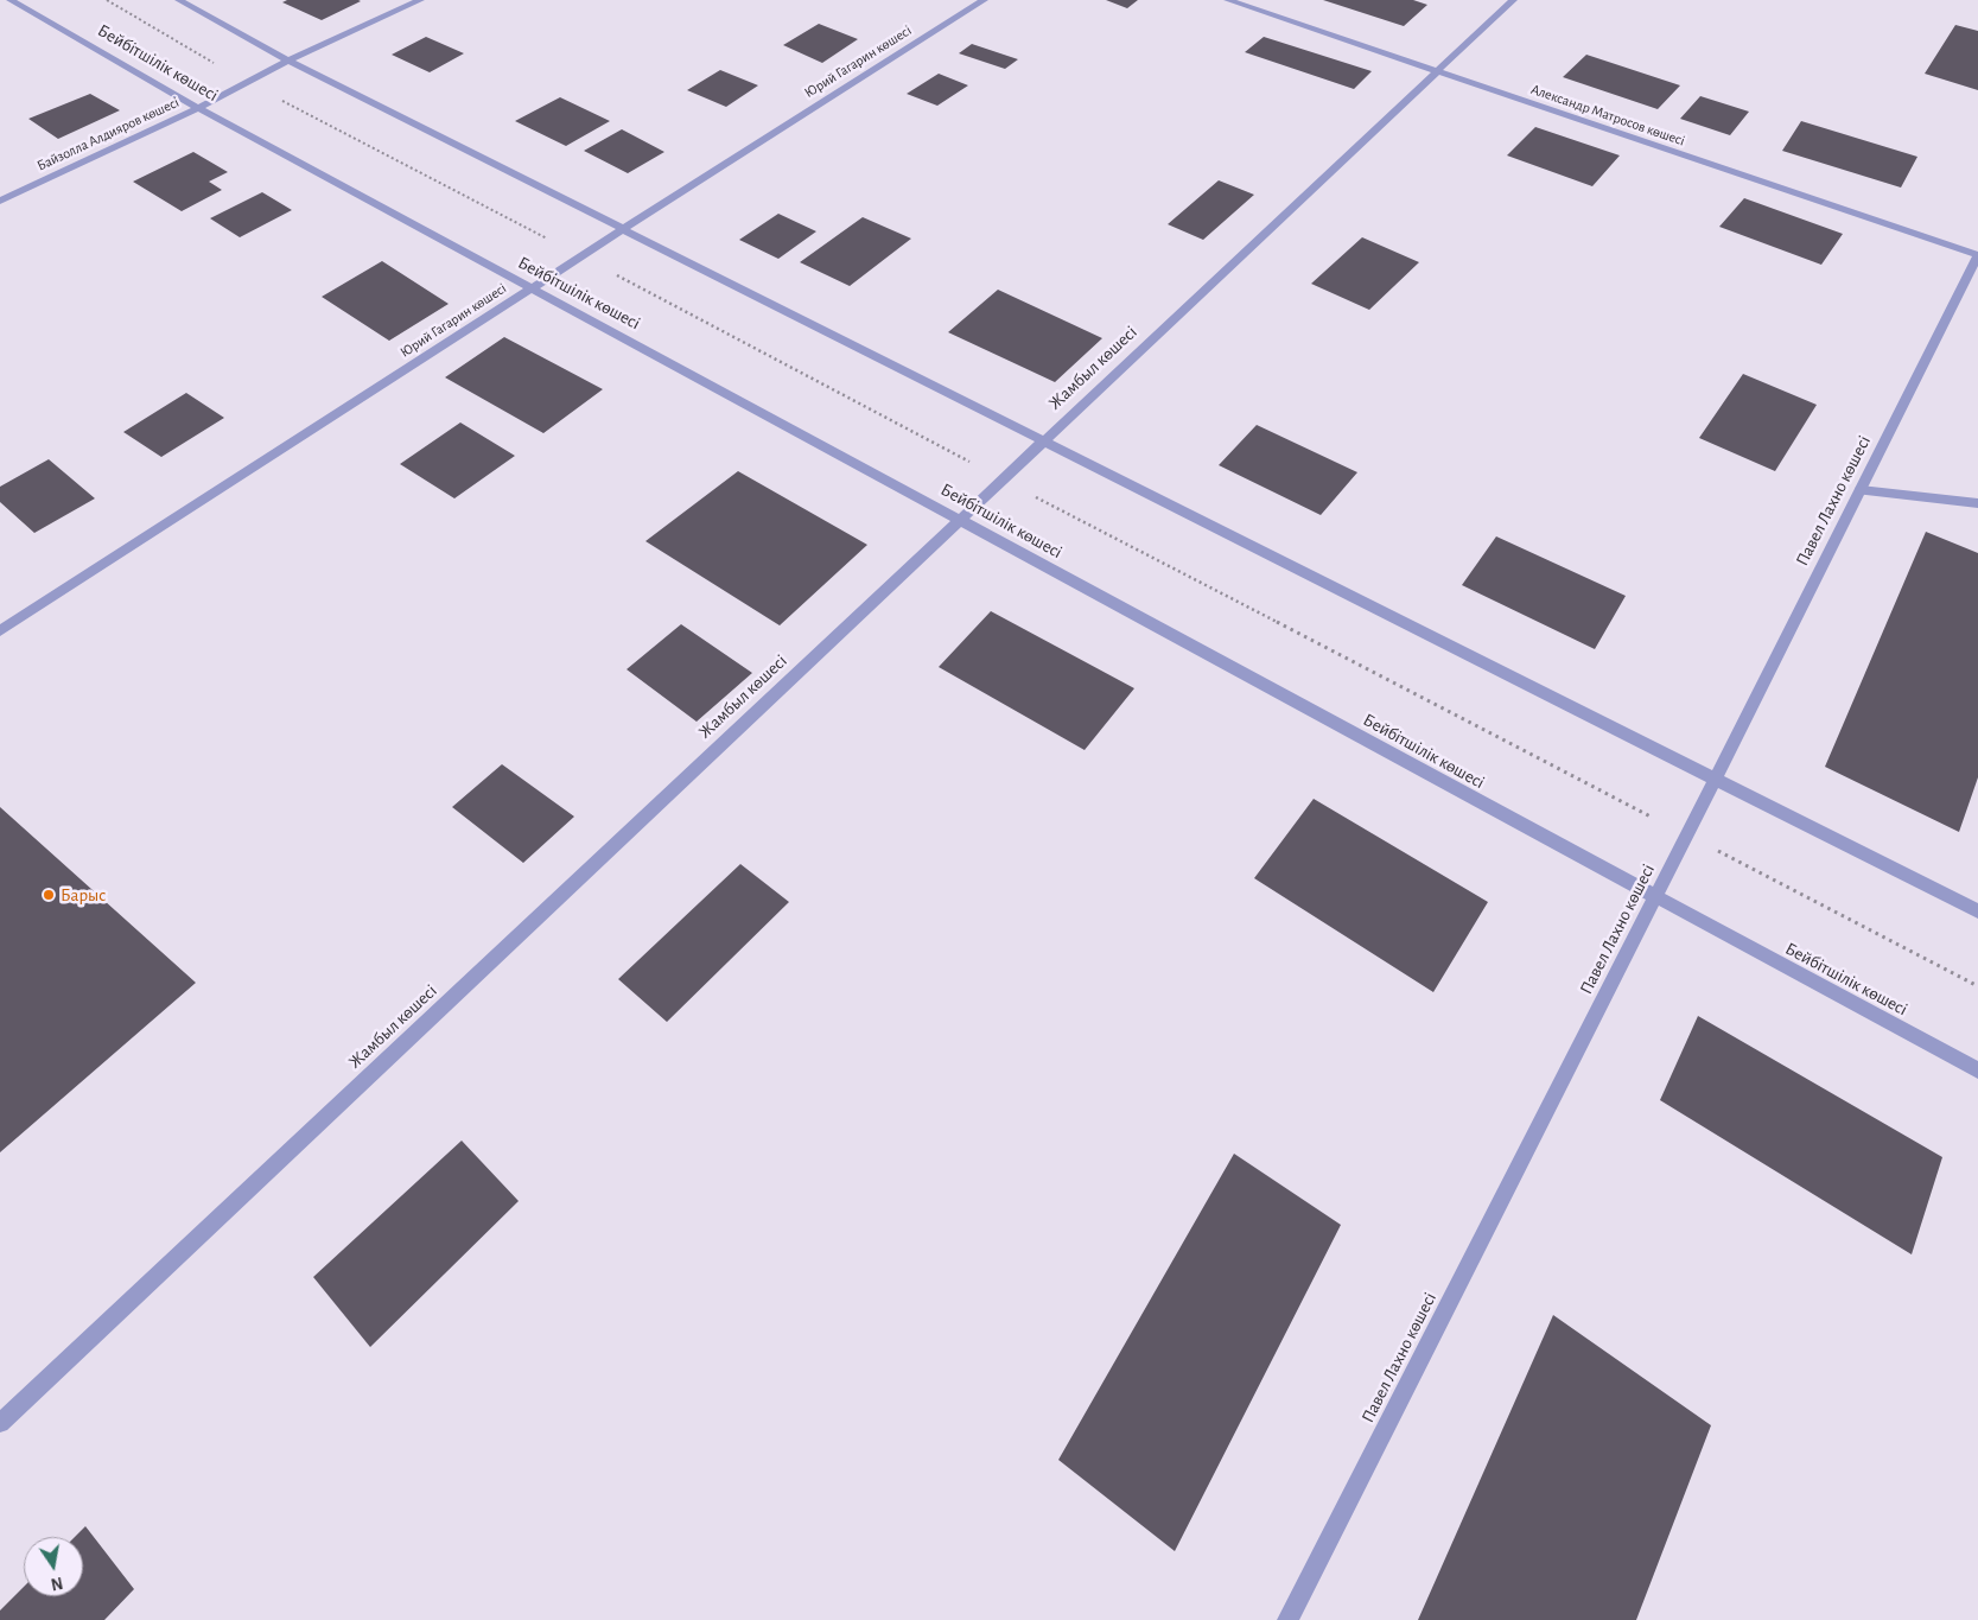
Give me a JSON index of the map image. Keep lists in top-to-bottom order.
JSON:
{
  "streets": {
    "street": [
      "Юрий Гагарин көшесі",
      "Бейбітшілік көшесі",
      "Александр Матросов көшесі",
      "Байзолла Алдияров көшесі",
      "Жамбыл көшесі",
      "Павел Лахно көшесі"
    ]
  },
  "crossings": [
    ["Юрий Гагарин көшесі", "Бейбітшілік көшесі"],
    ["Бейбітшілік көшесі", "Байзолла Алдияров көшесі"],
    ["Бейбітшілік көшесі", "Жамбыл көшесі"],
    ["Бейбітшілік көшесі", "Павел Лахно көшесі"],
    ["Александр Матросов көшесі", "Жамбыл көшесі"],
    ["Александр Матросов көшесі", "Павел Лахно көшесі"]
  ],
  "places": ["Барыс"],
  "north": "bottom"
}
